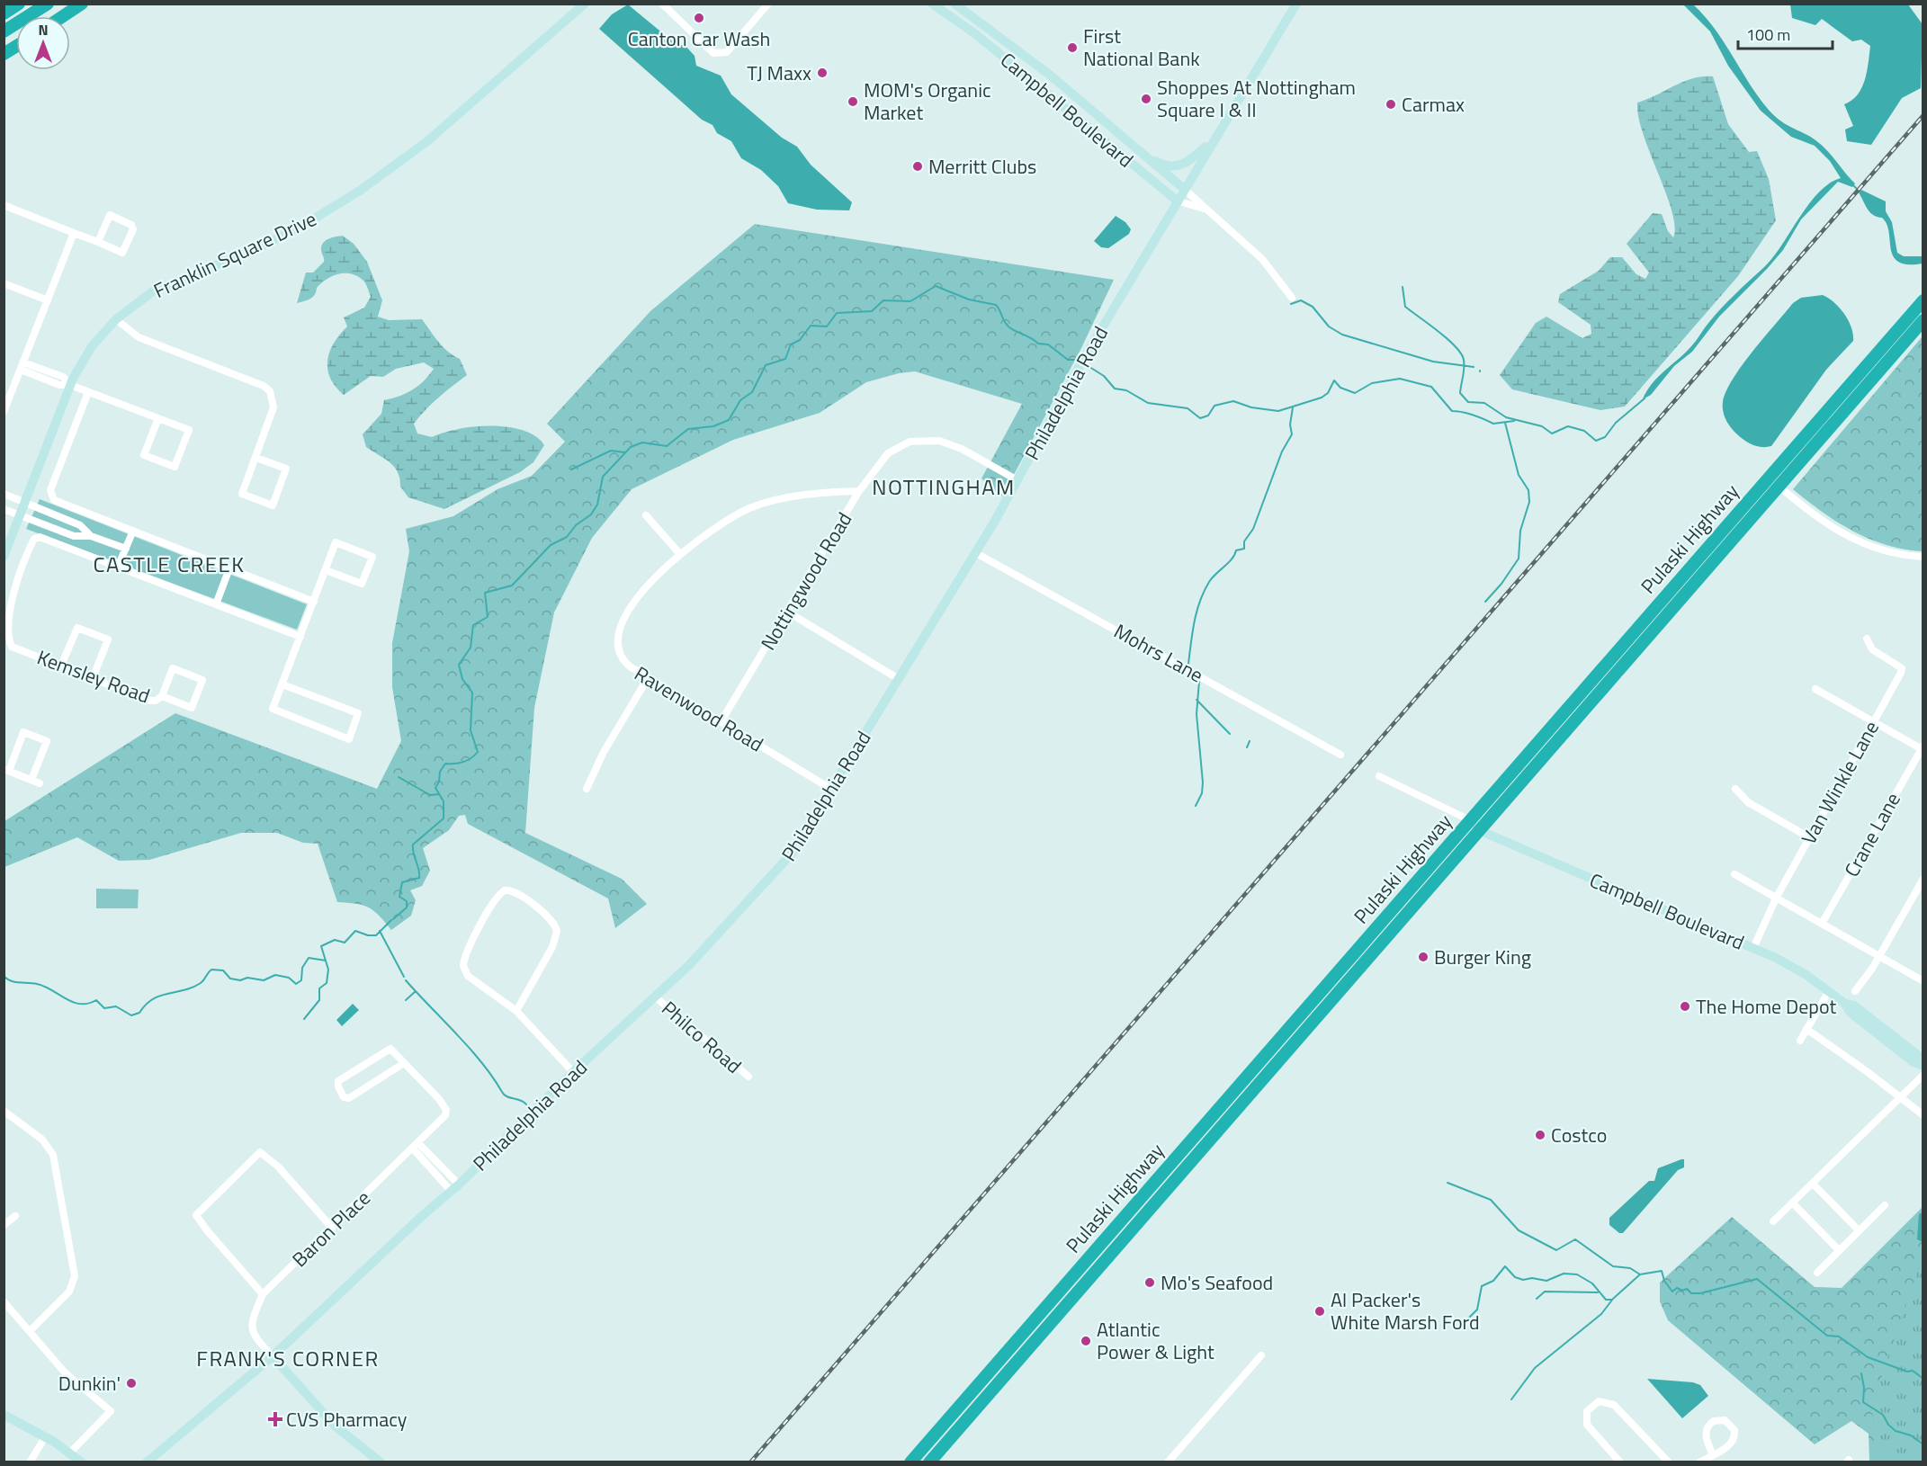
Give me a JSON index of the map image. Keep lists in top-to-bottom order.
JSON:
{
  "streets": {
    "highway": ["Pulaski Highway"],
    "main road": ["Campbell Boulevard", "Franklin Square Drive", "Philadelphia Road"],
    "street": [
      "Nottingwood Road",
      "Mohrs Lane",
      "Kemsley Road",
      "Ravenwood Road",
      "Van Winkle Lane",
      "Crane Lane",
      "Philco Road",
      "Baron Place"
    ]
  },
  "crossings": [
    ["Campbell Boulevard", "Philadelphia Road"],
    ["Campbell Boulevard", "Pulaski Highway"],
    ["Campbell Boulevard", "Van Winkle Lane"],
    ["Philadelphia Road", "Nottingwood Road"],
    ["Philadelphia Road", "Mohrs Lane"],
    ["Philadelphia Road", "Ravenwood Road"],
    ["Philadelphia Road", "Philco Road"],
    ["Philadelphia Road", "Baron Place"],
    ["Nottingwood Road", "Ravenwood Road"]
  ],
  "districts": ["NOTTINGHAM", "CASTLE CREEK", "FRANK'S CORNER"],
  "places": {
    "other": [
      "Canton Car Wash",
      "First National Bank",
      "TJ Maxx",
      "Shoppes At Nottingham Square I & II",
      "MOM's Organic Market",
      "Carmax",
      "Merritt Clubs",
      "Burger King",
      "The Home Depot",
      "Costco",
      "Mo's Seafood",
      "Al Packer's White Marsh Ford",
      "Atlantic Power & Light",
      "Dunkin'"
    ],
    "health": ["CVS Pharmacy"]
  },
  "scale_bar": "100 m",
  "north": "top"
}
